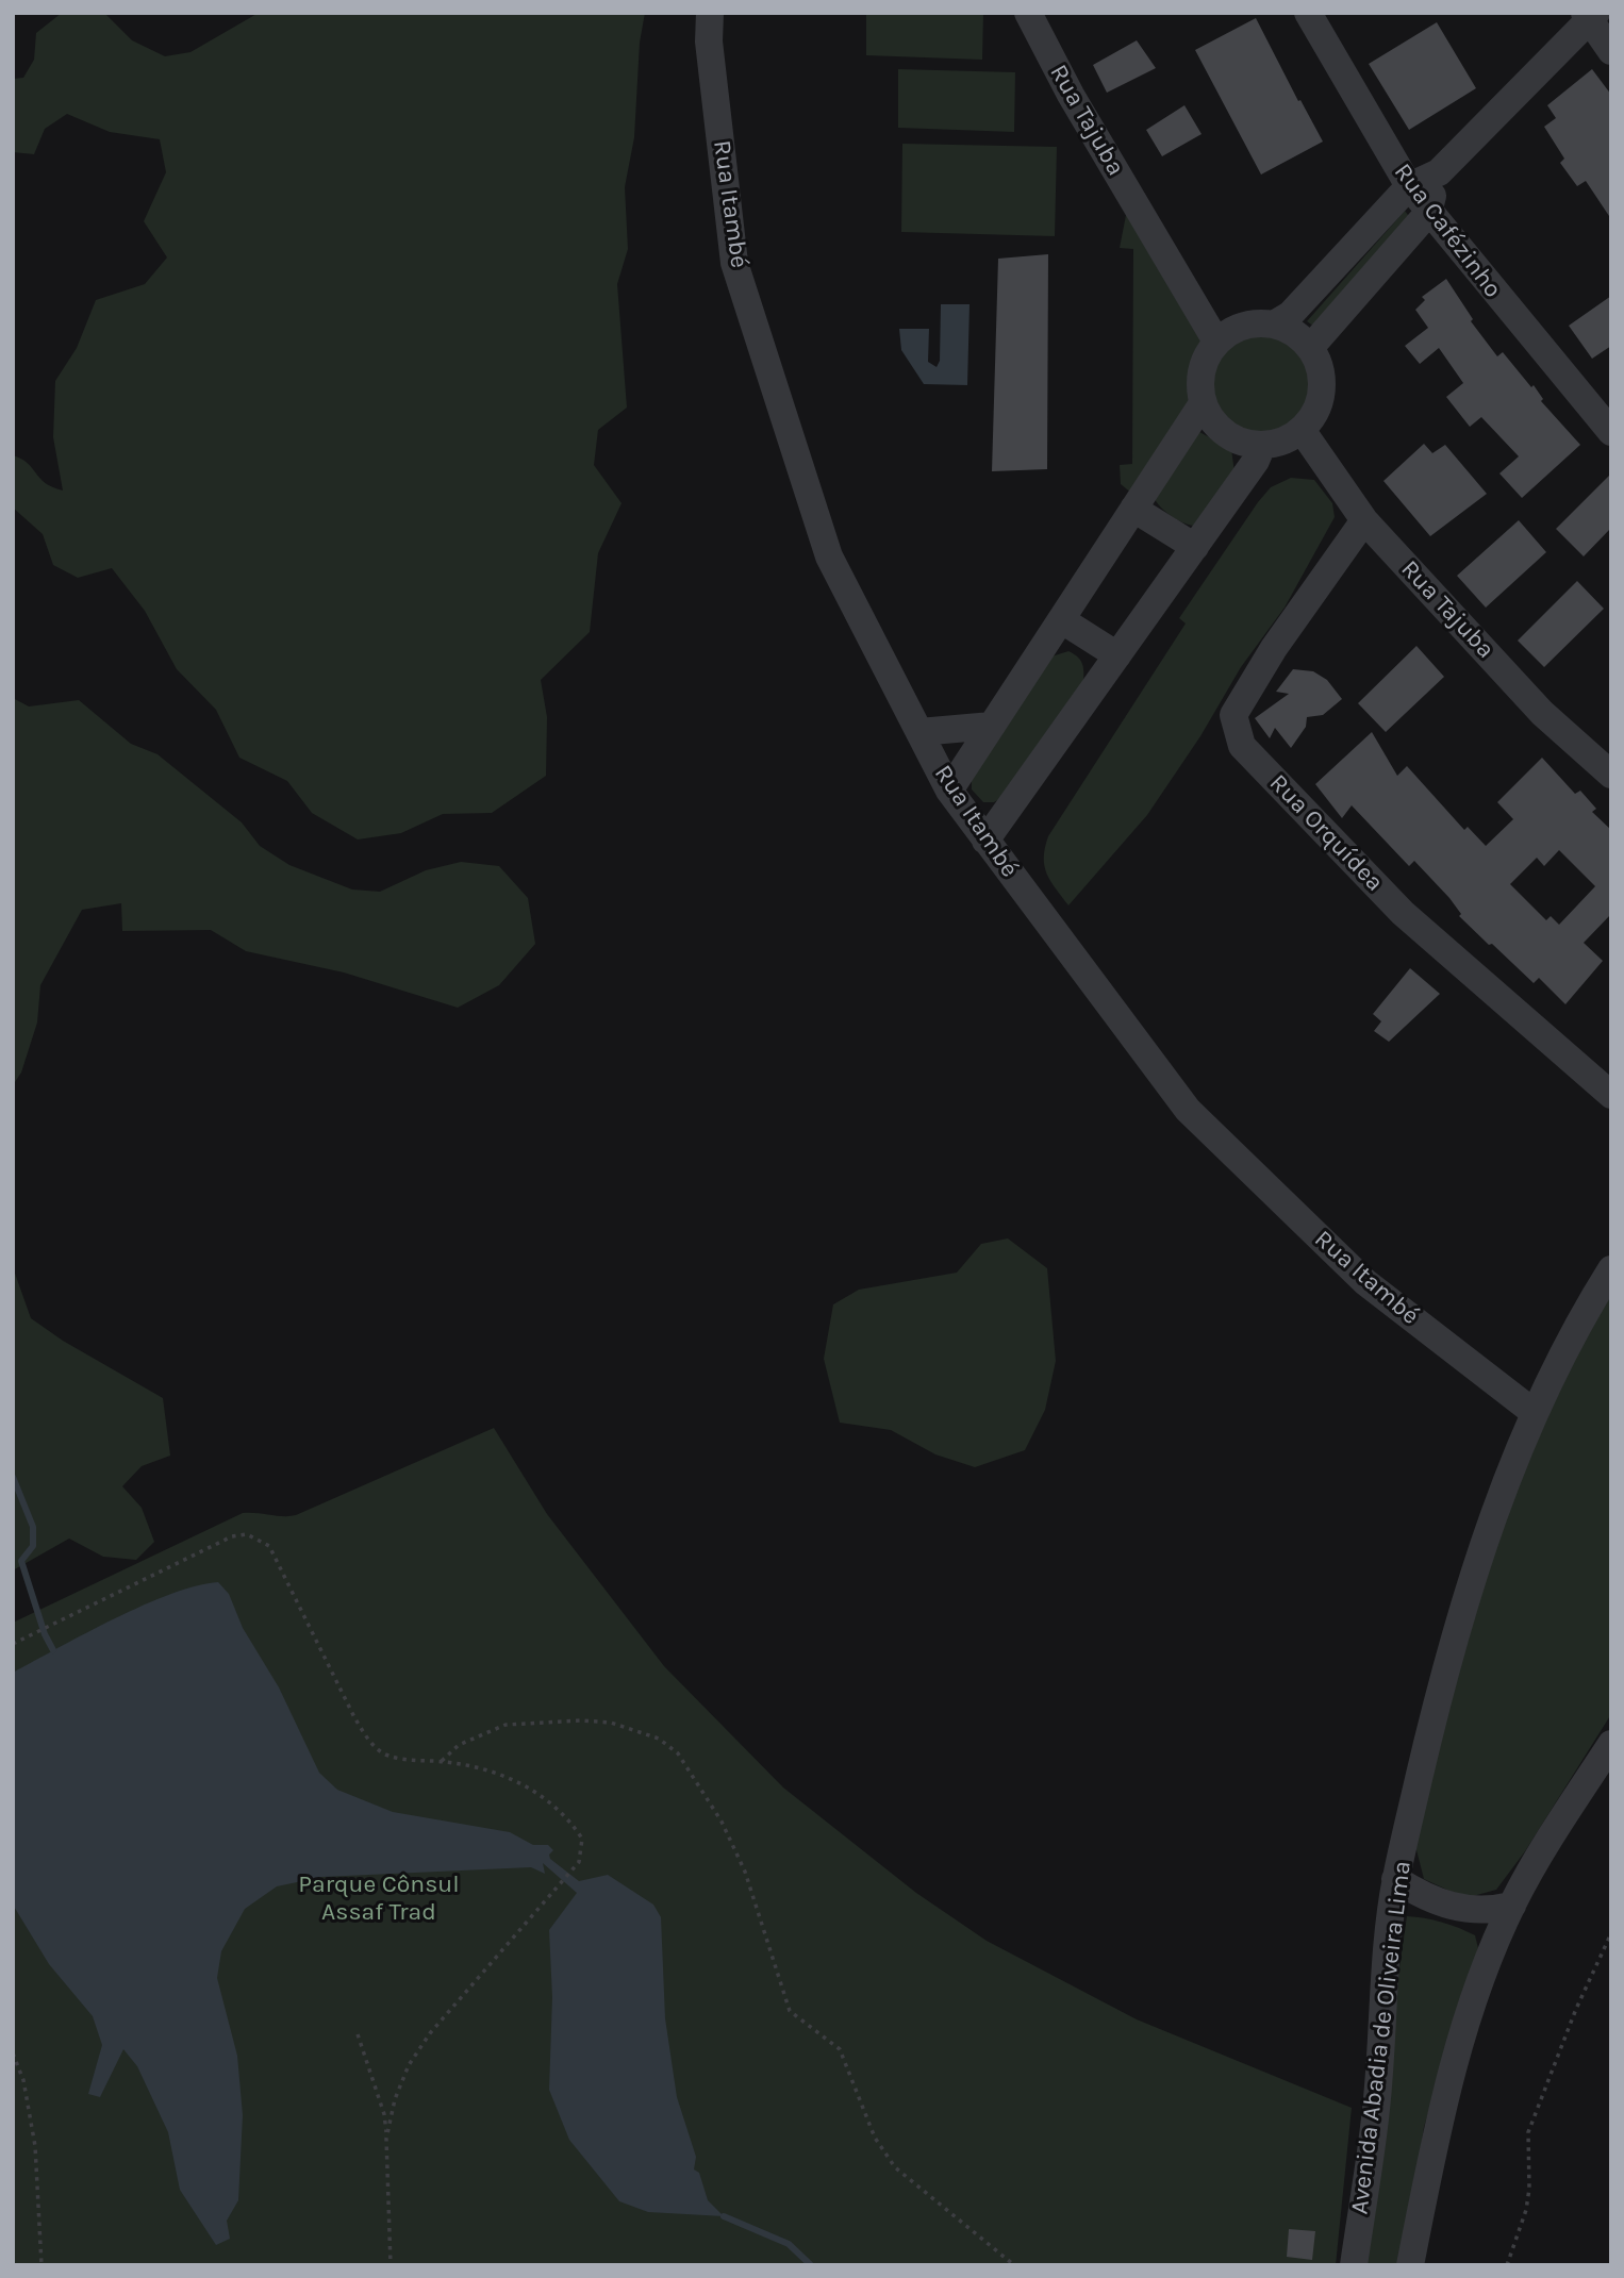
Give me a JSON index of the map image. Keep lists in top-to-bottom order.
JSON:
{
  "streets": {
    "street": [
      "Rua Tajuba",
      "Rua Itambé",
      "Rua Cafézinho",
      "Rua Orquídea",
      "Avenida Abadia de Oliveira Lima"
    ]
  },
  "crossings": [
    ["Rua Tajuba", "Rua Orquídea"],
    ["Rua Itambé", "Avenida Abadia de Oliveira Lima"]
  ],
  "parks": ["Parque Cônsul Assaf Trad"]
}
